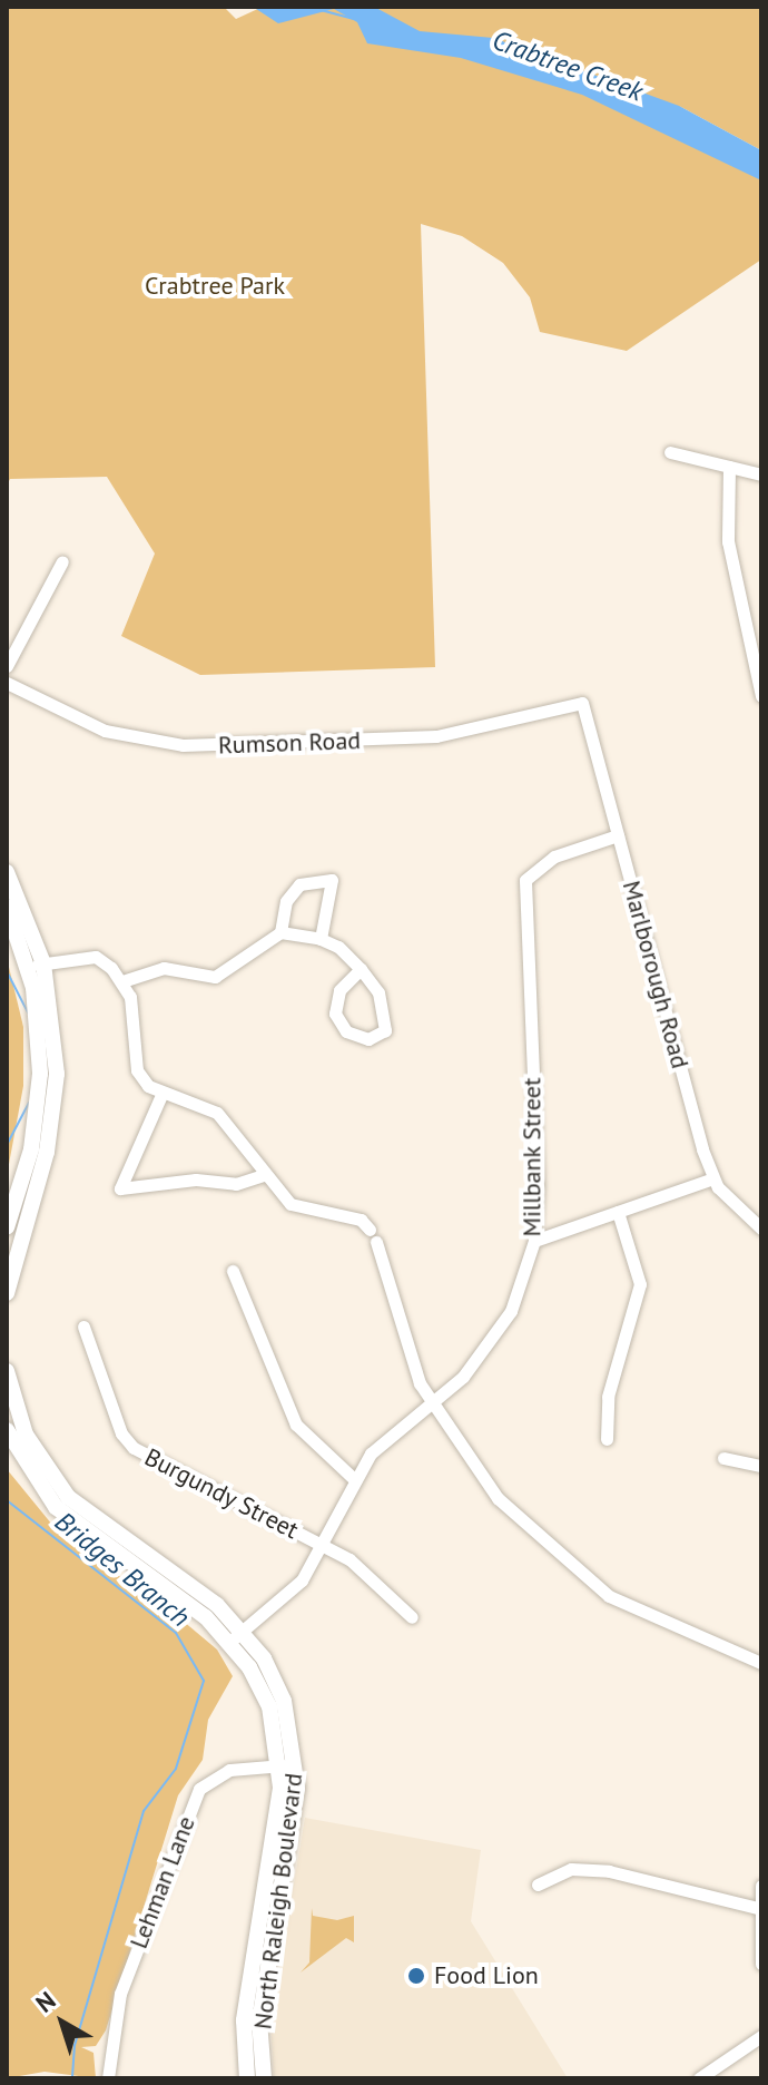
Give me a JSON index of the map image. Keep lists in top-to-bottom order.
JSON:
{
  "streets": {
    "main road": ["North Raleigh Boulevard"],
    "street": [
      "Rumson Road",
      "Marlborough Road",
      "Millbank Street",
      "Burgundy Street",
      "Lehman Lane"
    ]
  },
  "crossings": [
    ["Rumson Road", "Marlborough Road"],
    ["Marlborough Road", "Millbank Street"],
    ["Millbank Street", "Burgundy Street"],
    ["Millbank Street", "North Raleigh Boulevard"],
    ["Lehman Lane", "North Raleigh Boulevard"]
  ],
  "water": ["Crabtree Creek", "Bridges Branch"],
  "parks": ["Crabtree Park"],
  "places": ["Food Lion"],
  "north": "top left"
}
